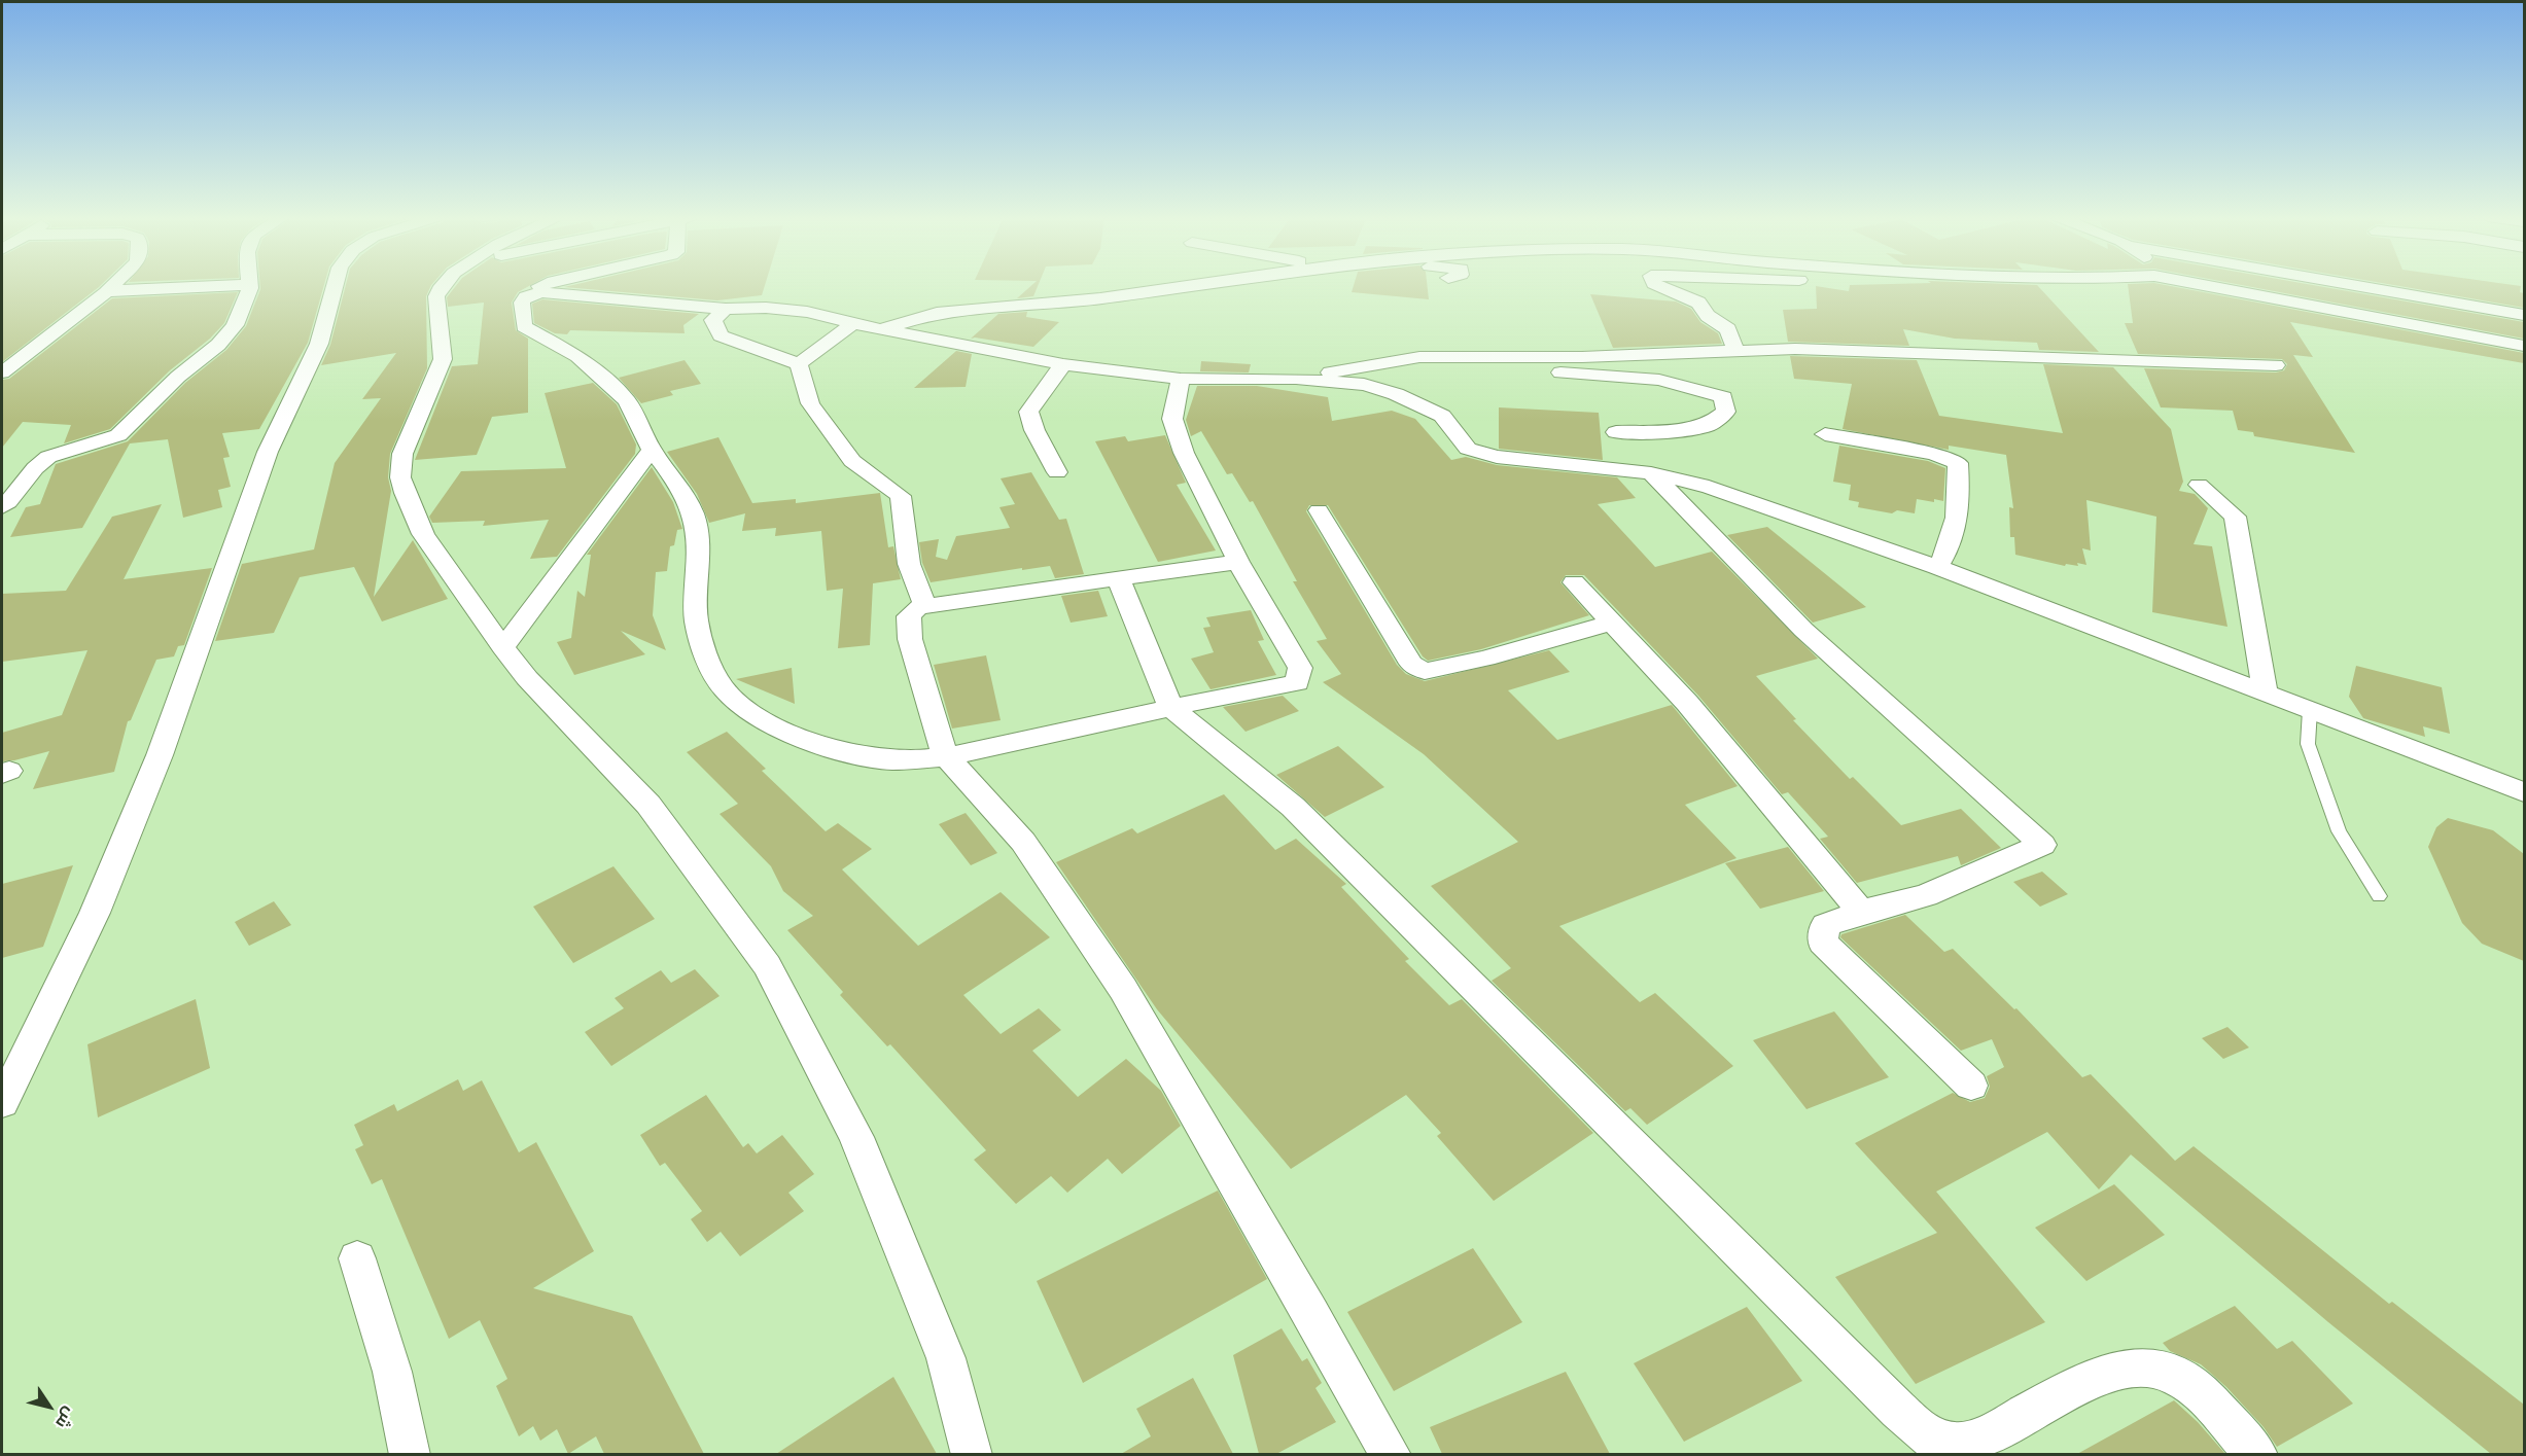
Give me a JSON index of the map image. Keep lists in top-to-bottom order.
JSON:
{
  "north": "bottom right"
}
